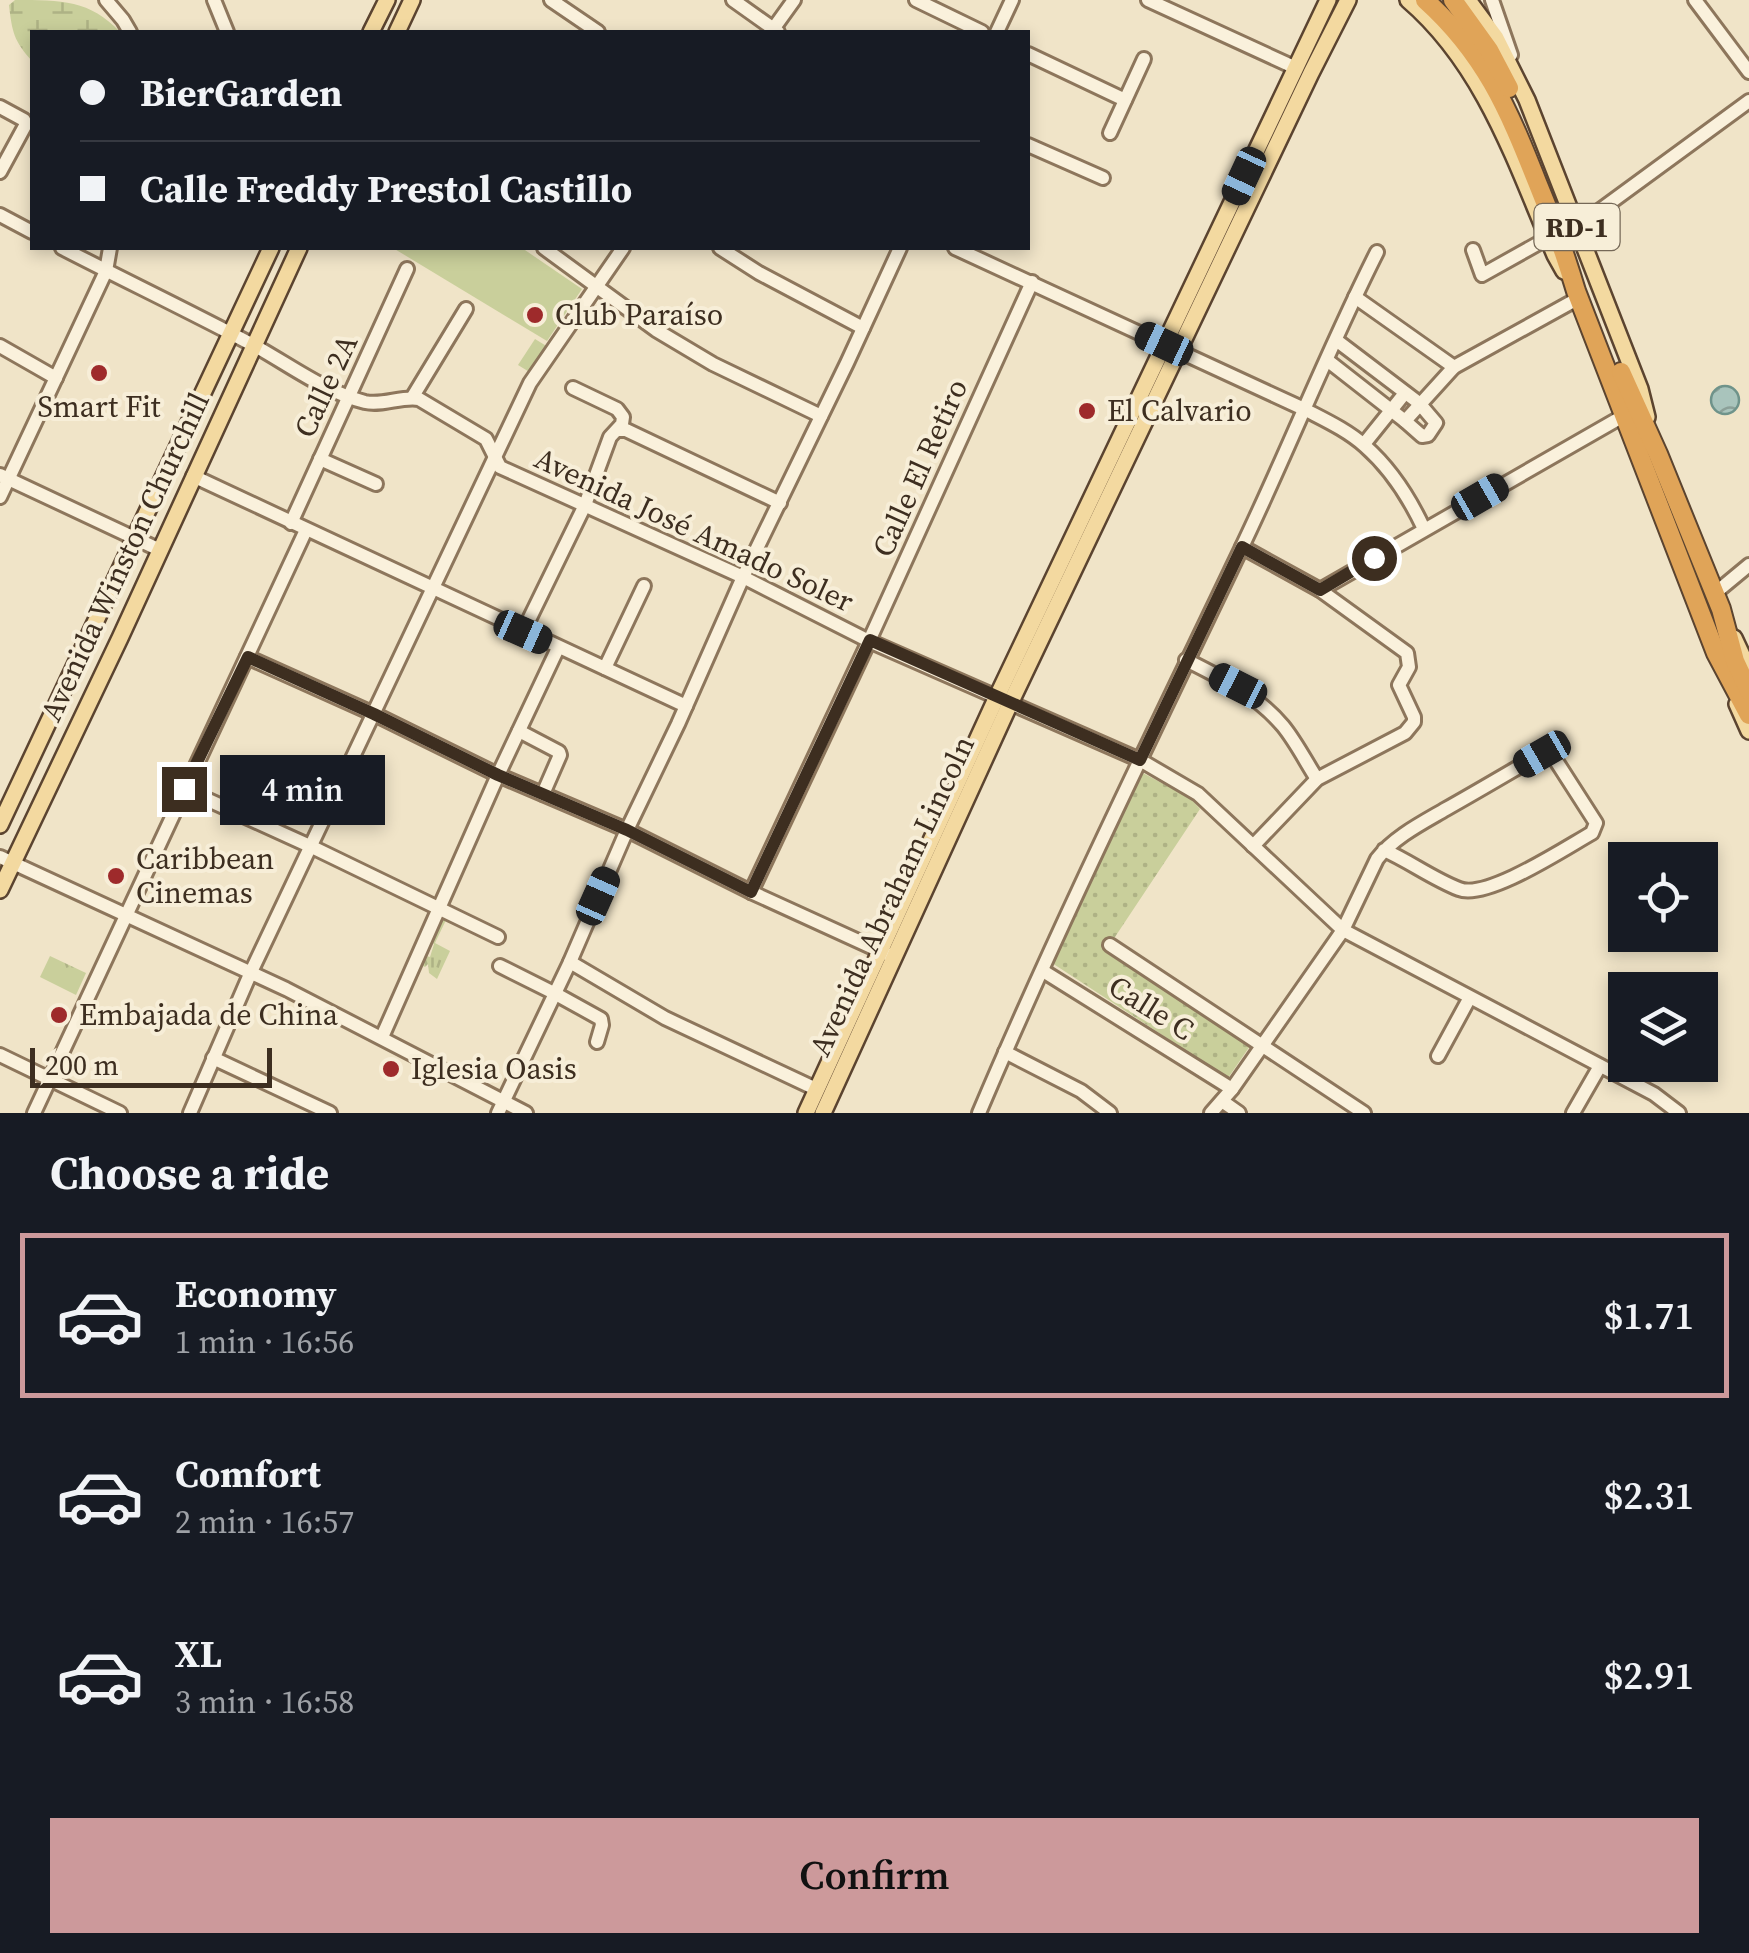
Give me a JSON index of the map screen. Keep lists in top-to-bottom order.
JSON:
{
  "streets": {
    "highway": ["RD-1"],
    "main road": ["Avenida Winston Churchill", "Avenida Abraham Lincoln"],
    "street": [
      "Calle 2A",
      "Calle El Retiro",
      "Avenida José Amado Soler",
      "Calle C"
    ]
  },
  "crossings": [
    ["Calle 2A", "Avenida José Amado Soler"],
    ["Calle El Retiro", "Avenida José Amado Soler"],
    ["Avenida José Amado Soler", "Avenida Winston Churchill"],
    ["Avenida José Amado Soler", "Avenida Abraham Lincoln"]
  ],
  "places": [
    "Club Paraíso",
    "Smart Fit",
    "El Calvario",
    "Caribbean Cinemas",
    "Embajada de China",
    "Iglesia Oasis"
  ],
  "scale_bar": "200 m",
  "page": {
    "banner": ["BierGarden", "Calle Freddy Prestol Castillo"],
    "bubble": "4 min",
    "scale": "200 m",
    "heading": "Choose a ride",
    "list": [
      {
        "name": "Economy",
        "note": "1 min · 16:56",
        "value": "$1.71"
      },
      {
        "name": "Comfort",
        "note": "2 min · 16:57",
        "value": "$2.31"
      },
      {
        "name": "XL",
        "note": "3 min · 16:58",
        "value": "$2.91"
      }
    ],
    "buttons": "Confirm"
  }
}
